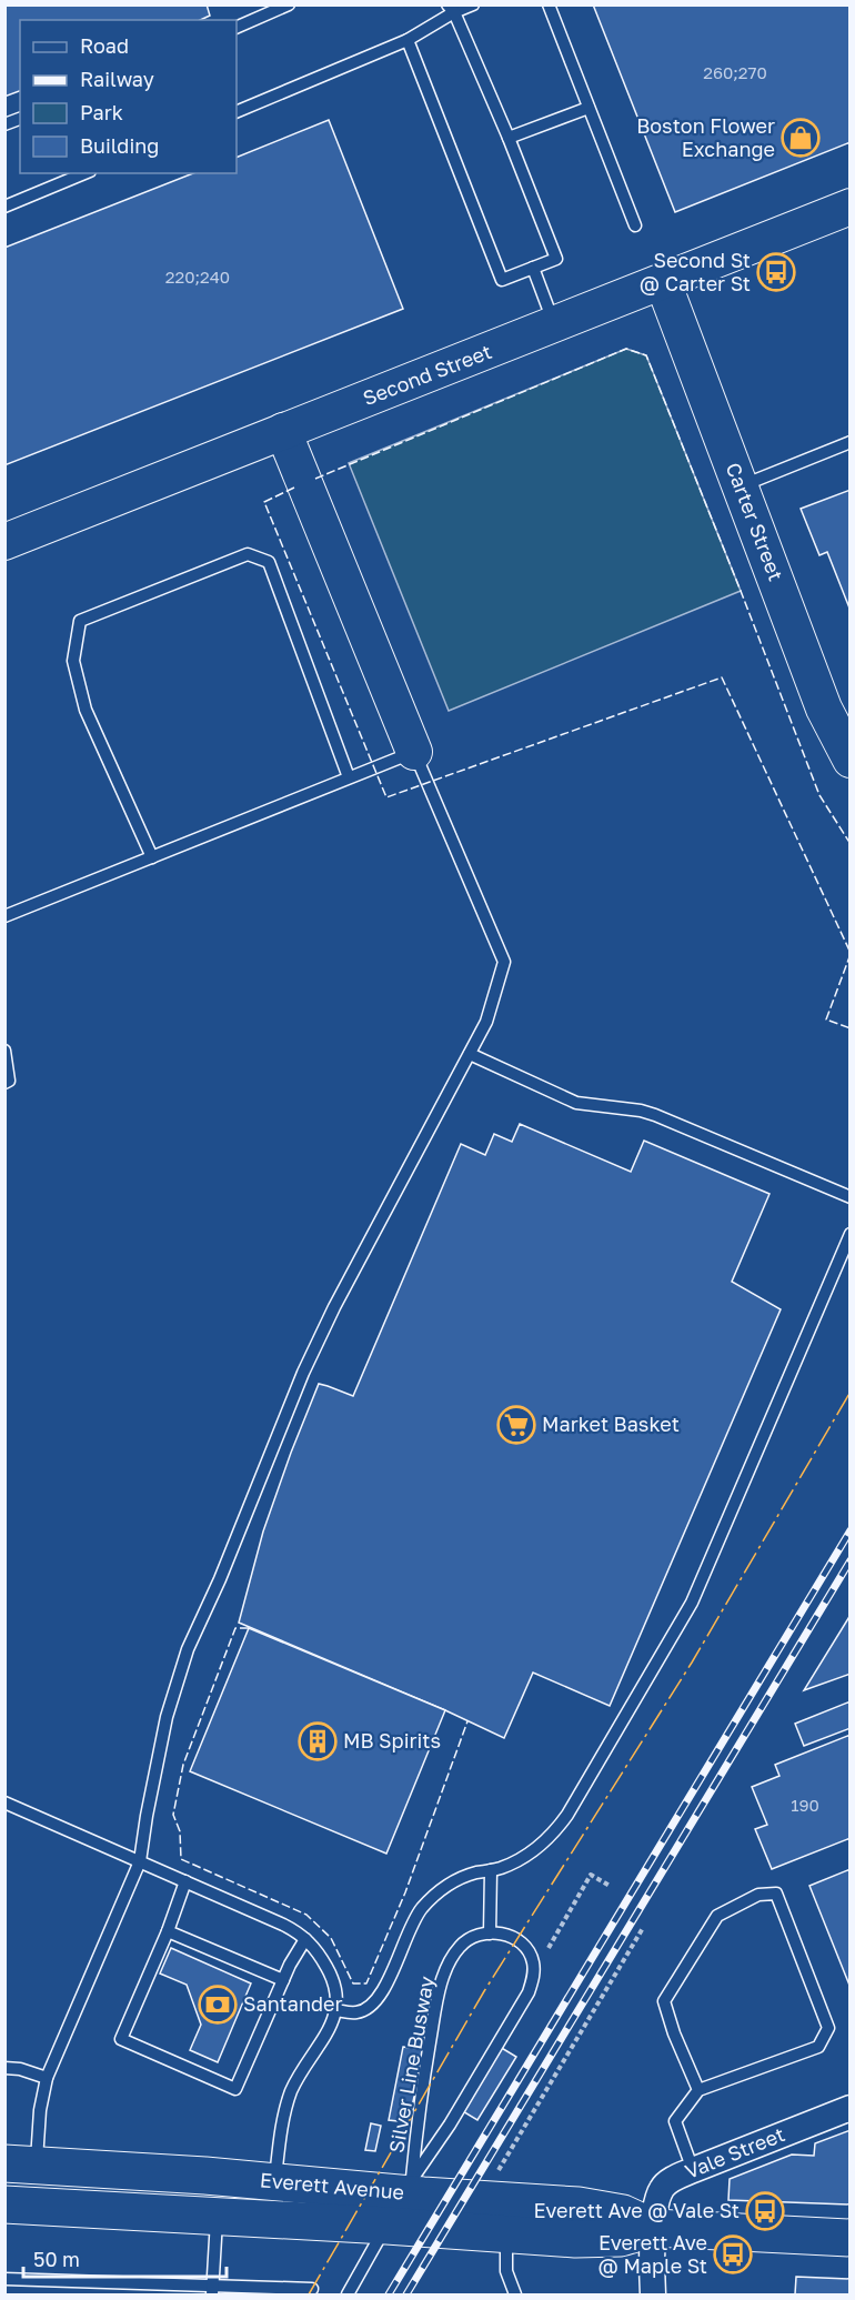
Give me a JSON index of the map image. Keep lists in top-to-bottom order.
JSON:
{
  "streets": {
    "main road": ["Second Street", "Carter Street", "Everett Avenue"],
    "street": ["Vale Street"],
    "lane": ["Silver Line Busway"]
  },
  "crossings": [
    ["Second Street", "Carter Street"],
    ["Silver Line Busway", "Everett Avenue"],
    ["Vale Street", "Everett Avenue"]
  ],
  "places": {
    "shop": ["Boston Flower Exchange"],
    "bus stop": ["Second St @ Carter St", "Everett Ave @ Vale St", "Everett Ave @ Maple St"],
    "supermarket": ["Market Basket"],
    "building": ["MB Spirits"],
    "bank": ["Santander"]
  },
  "house_numbers": ["260;270", "220;240", "190"],
  "legend": [
    "Road",
    "Railway",
    "Park",
    "Building"
  ],
  "scale_bar": "50 m"
}
